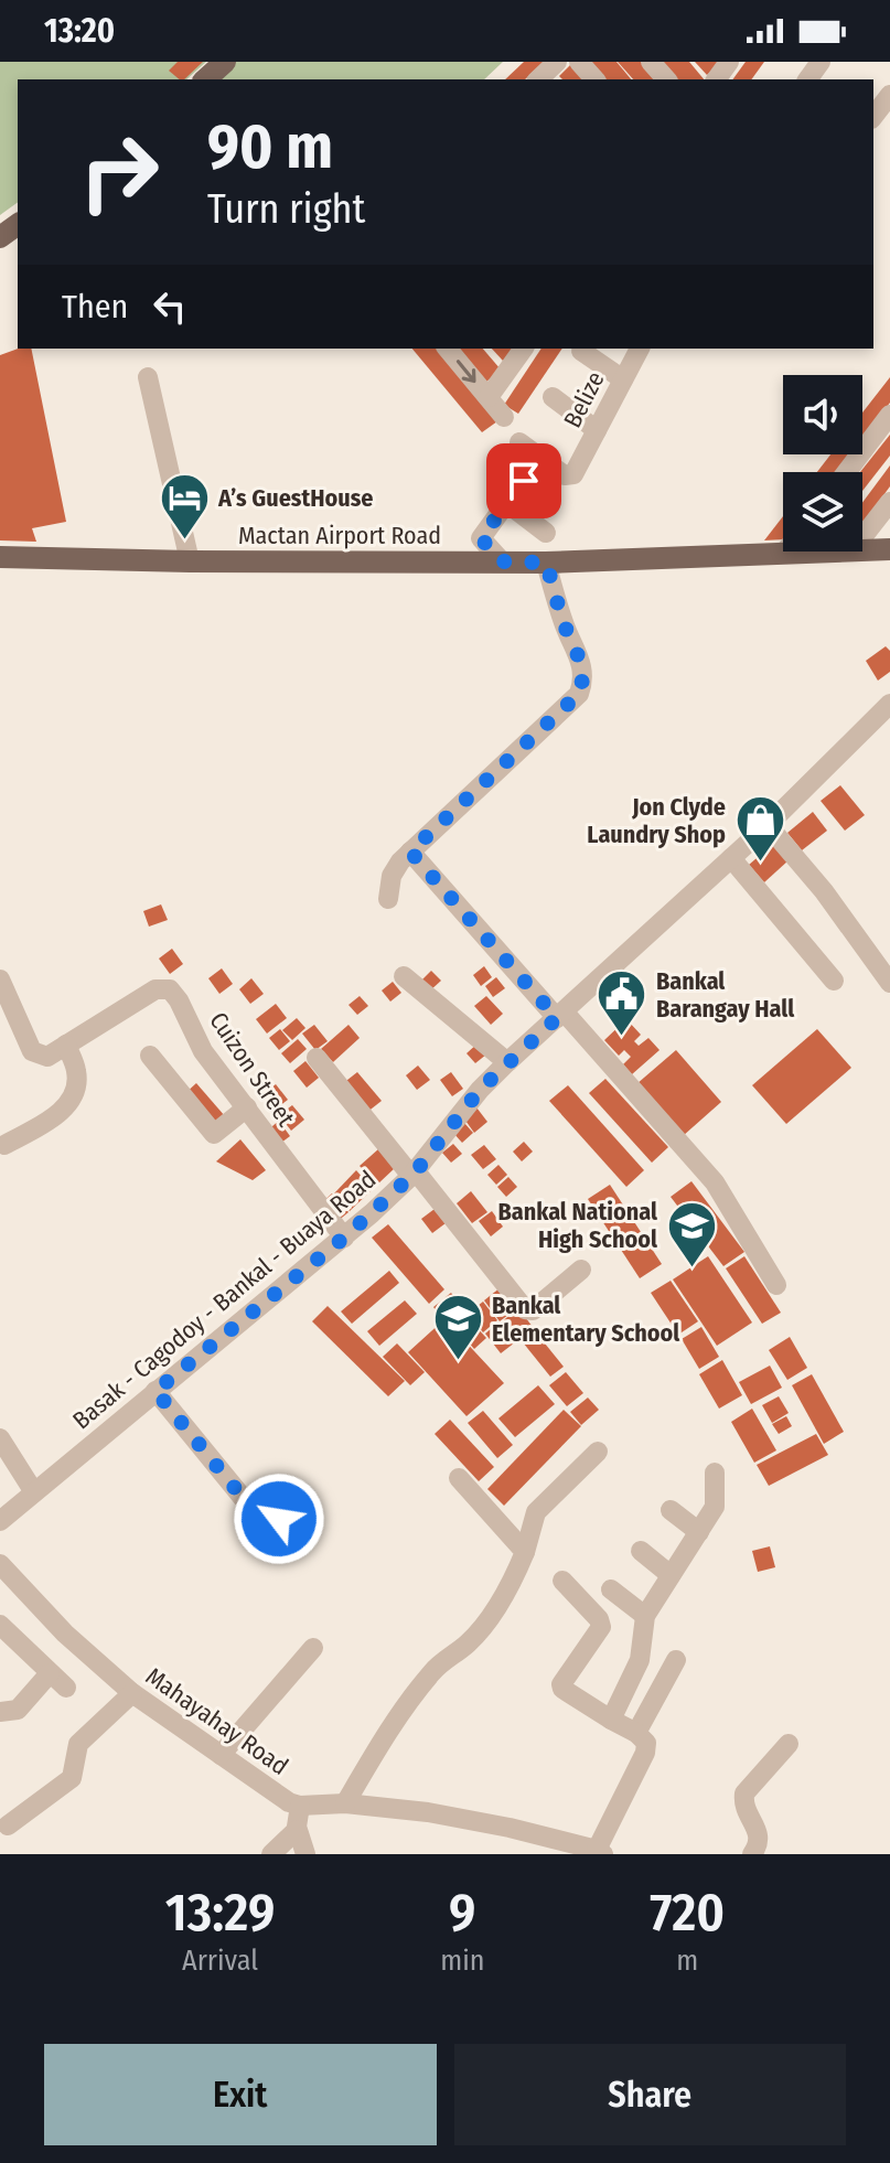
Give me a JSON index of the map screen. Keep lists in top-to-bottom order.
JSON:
{
  "streets": {
    "main road": ["Mactan Airport Road"],
    "street": [
      "Belize",
      "Cuizon Street",
      "Basak - Cagodoy - Bankal - Buaya Road",
      "Mahayahay Road"
    ]
  },
  "crossings": [
    ["Cuizon Street", "Basak - Cagodoy - Bankal - Buaya Road"]
  ],
  "places": {
    "hotel": ["A’s GuestHouse"],
    "shop": ["Jon Clyde Laundry Shop"],
    "public building": ["Bankal Barangay Hall"],
    "school or university": ["Bankal National High School", "Bankal Elementary School"]
  },
  "page": {
    "status": "13:20",
    "turn": ["90 m", "Turn right"],
    "then": "Then",
    "eta": [
      "13:29",
      "Arrival",
      "9",
      "min",
      "720",
      "m"
    ],
    "buttons": ["Exit", "Share"]
  }
}
